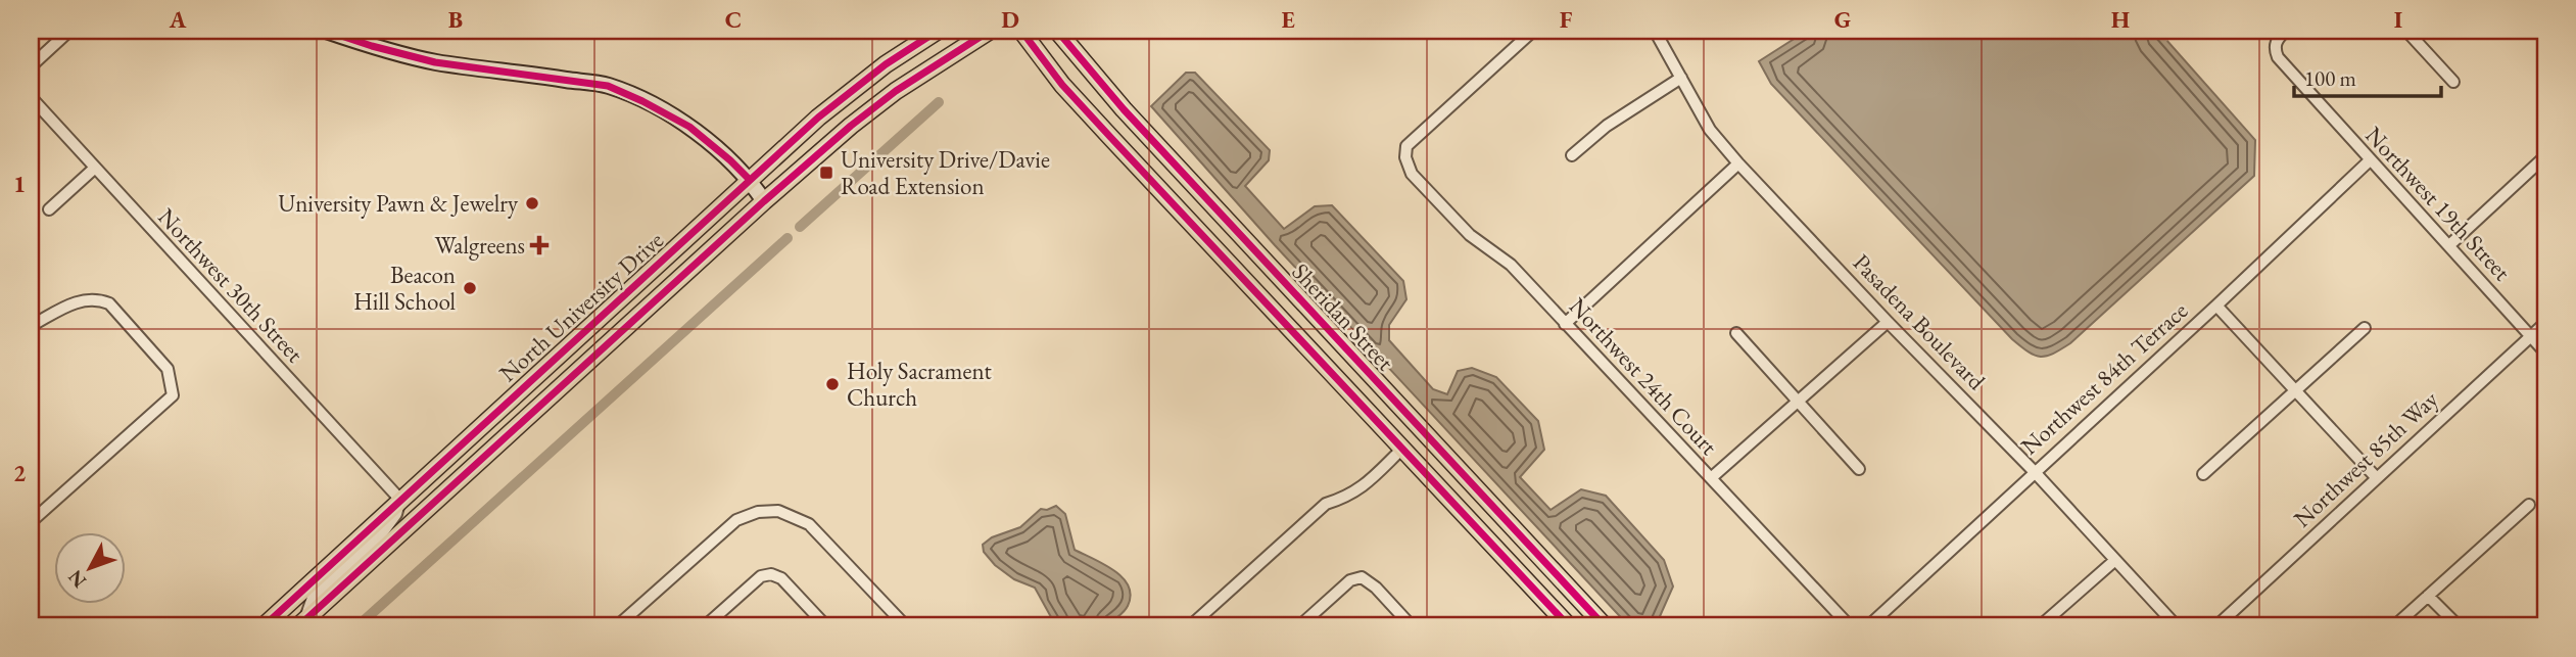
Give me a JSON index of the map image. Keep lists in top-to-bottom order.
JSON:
{
  "streets": {
    "main road": ["North University Drive", "Sheridan Street"],
    "street": [
      "Northwest 19th Street",
      "Northwest 30th Street",
      "Pasadena Boulevard",
      "Northwest 24th Court",
      "Northwest 84th Terrace",
      "Northwest 85th Way"
    ]
  },
  "crossings": [
    ["Northwest 19th Street", "Northwest 84th Terrace"],
    ["Northwest 19th Street", "Northwest 85th Way"],
    ["Northwest 30th Street", "North University Drive"],
    ["Pasadena Boulevard", "Northwest 84th Terrace"]
  ],
  "places": {
    "transit": ["University Drive/Davie Road Extension"],
    "other": ["University Pawn & Jewelry", "Beacon Hill School", "Holy Sacrament Church"],
    "health": ["Walgreens"]
  },
  "scale_bar": "100 m",
  "north": "bottom left",
  "grid": {
    "columns": [
      "A",
      "B",
      "C",
      "D",
      "E",
      "F",
      "G",
      "H",
      "I"
    ],
    "rows": ["1", "2"]
  }
}
